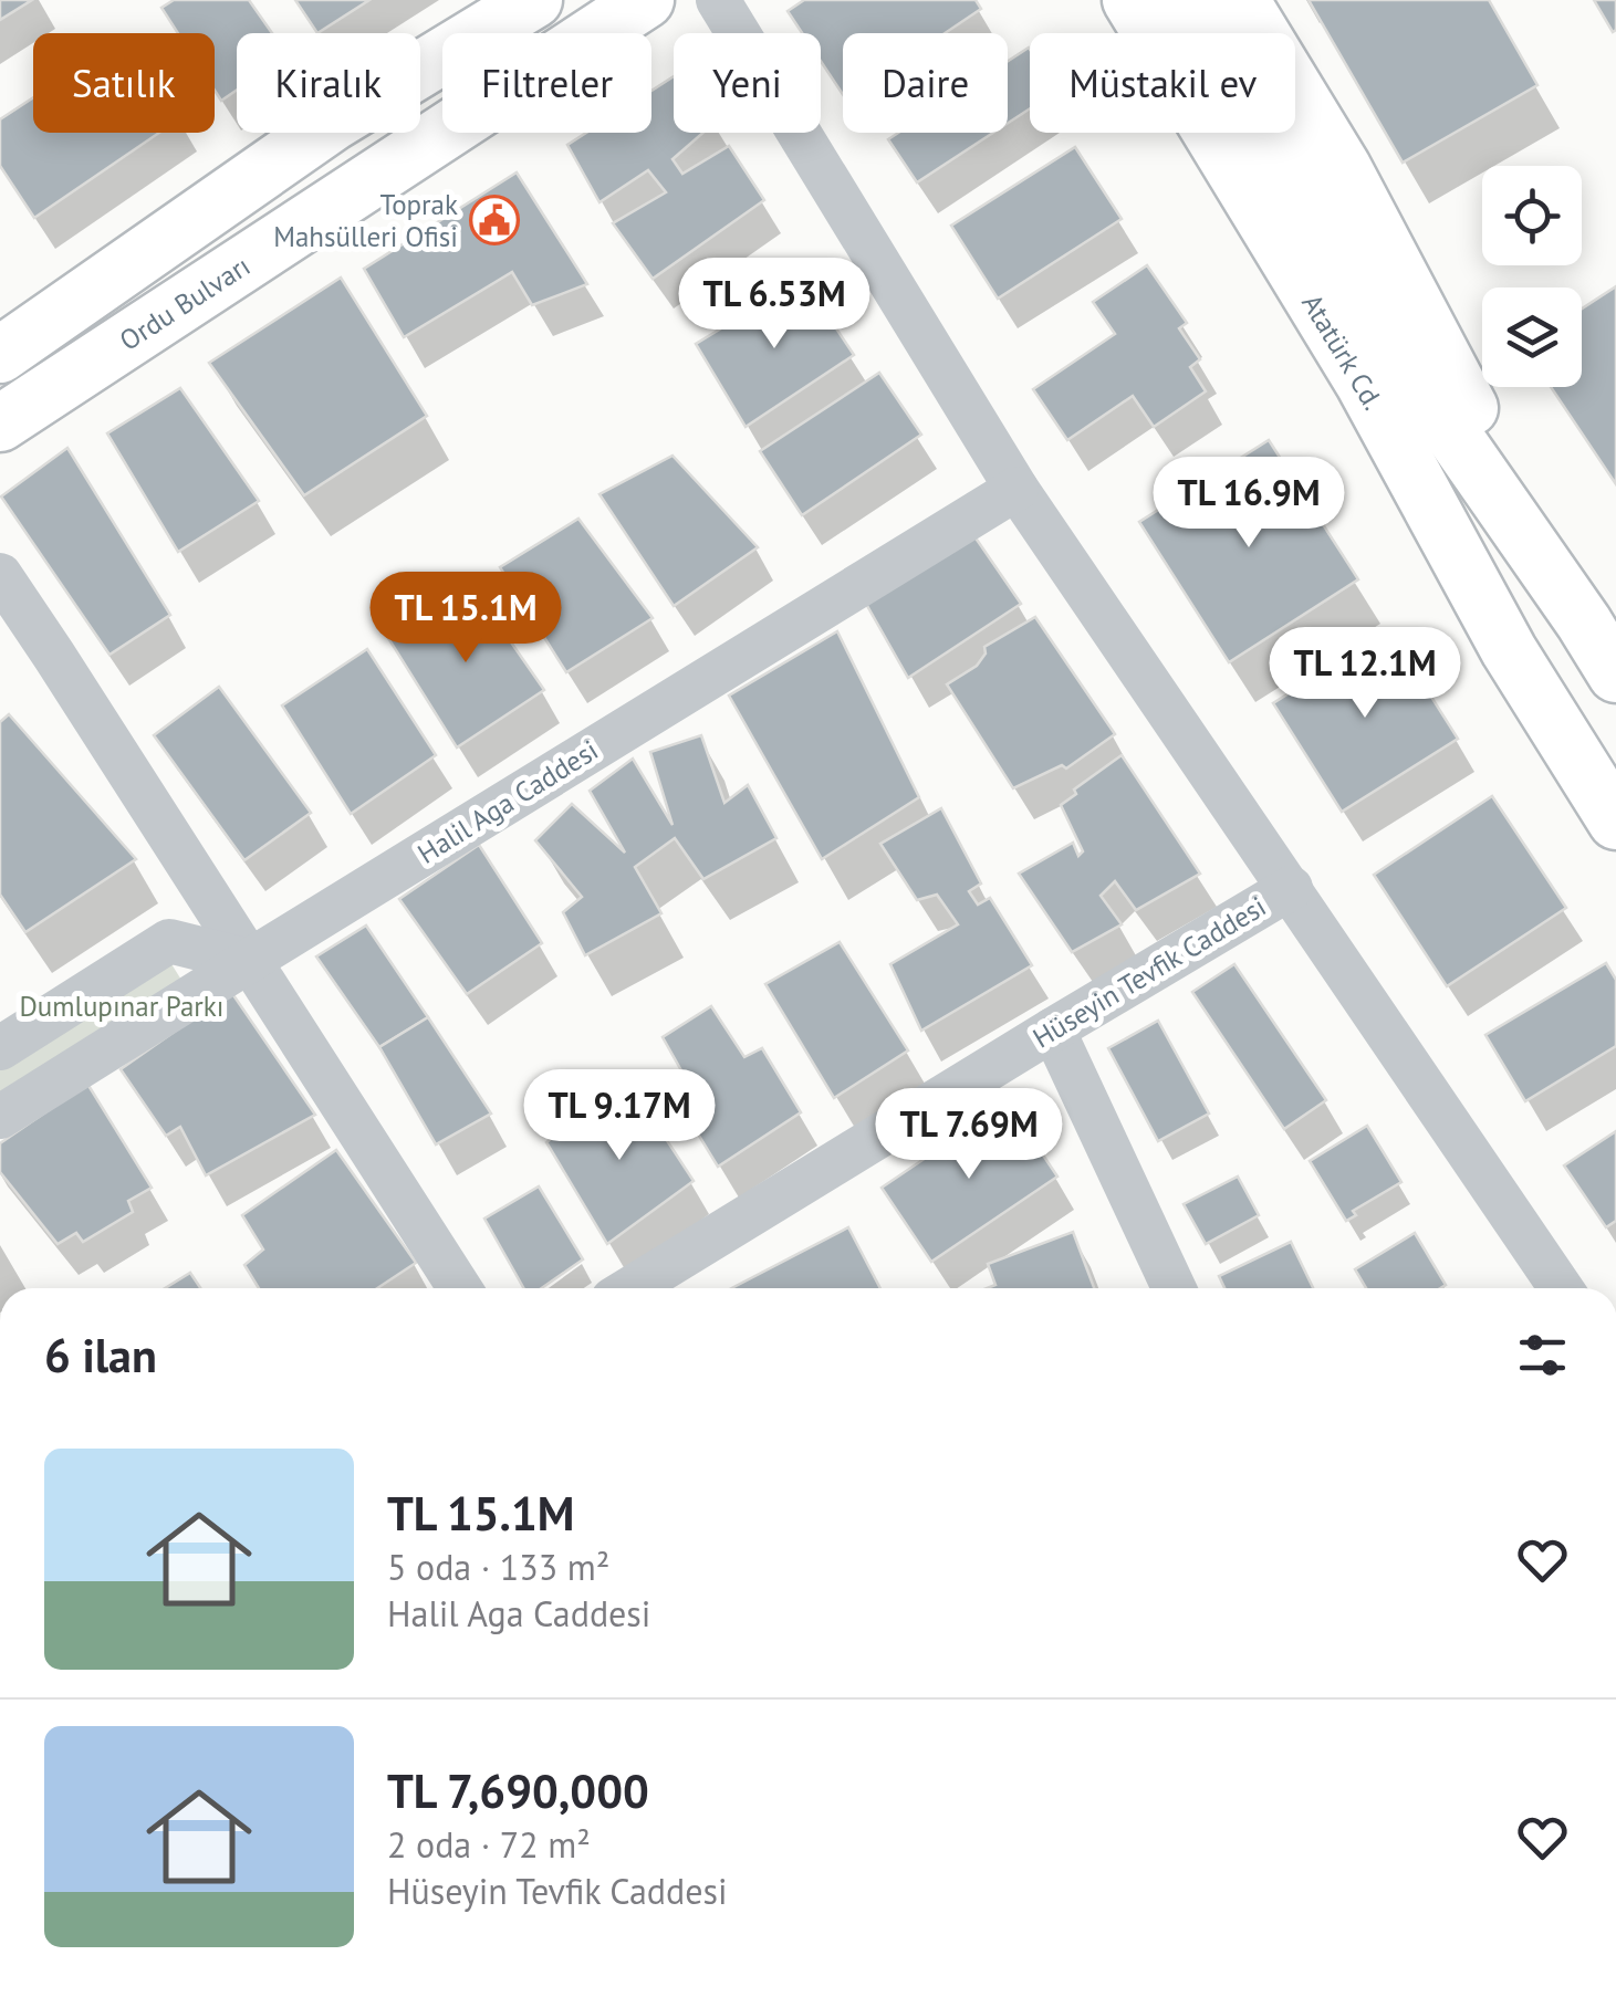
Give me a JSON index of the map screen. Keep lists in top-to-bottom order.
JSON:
{
  "streets": {
    "main road": ["Ordu Bulvarı", "Atatürk Cd."],
    "street": ["Halil Aga Caddesi", "Hüseyin Tevfik Caddesi"]
  },
  "parks": ["Dumlupınar Parkı"],
  "places": {
    "public building": ["Toprak Mahsülleri Ofisi"]
  },
  "page": {
    "chip": [
      "Satılık",
      "Kiralık",
      "Filtreler",
      "Yeni",
      "Daire",
      "Müstakil ev"
    ],
    "price": [
      "TL 6.53M",
      "TL 16.9M",
      "TL 15.1M",
      "TL 12.1M",
      "TL 9.17M",
      "TL 7.69M"
    ],
    "heading": "6 ilan",
    "list": [
      {
        "name": "TL 15.1M",
        "note": "5 oda · 133 m² · Halil Aga Caddesi"
      },
      {
        "name": "TL 7,690,000",
        "note": "2 oda · 72 m² · Hüseyin Tevfik Caddesi"
      }
    ]
  }
}
